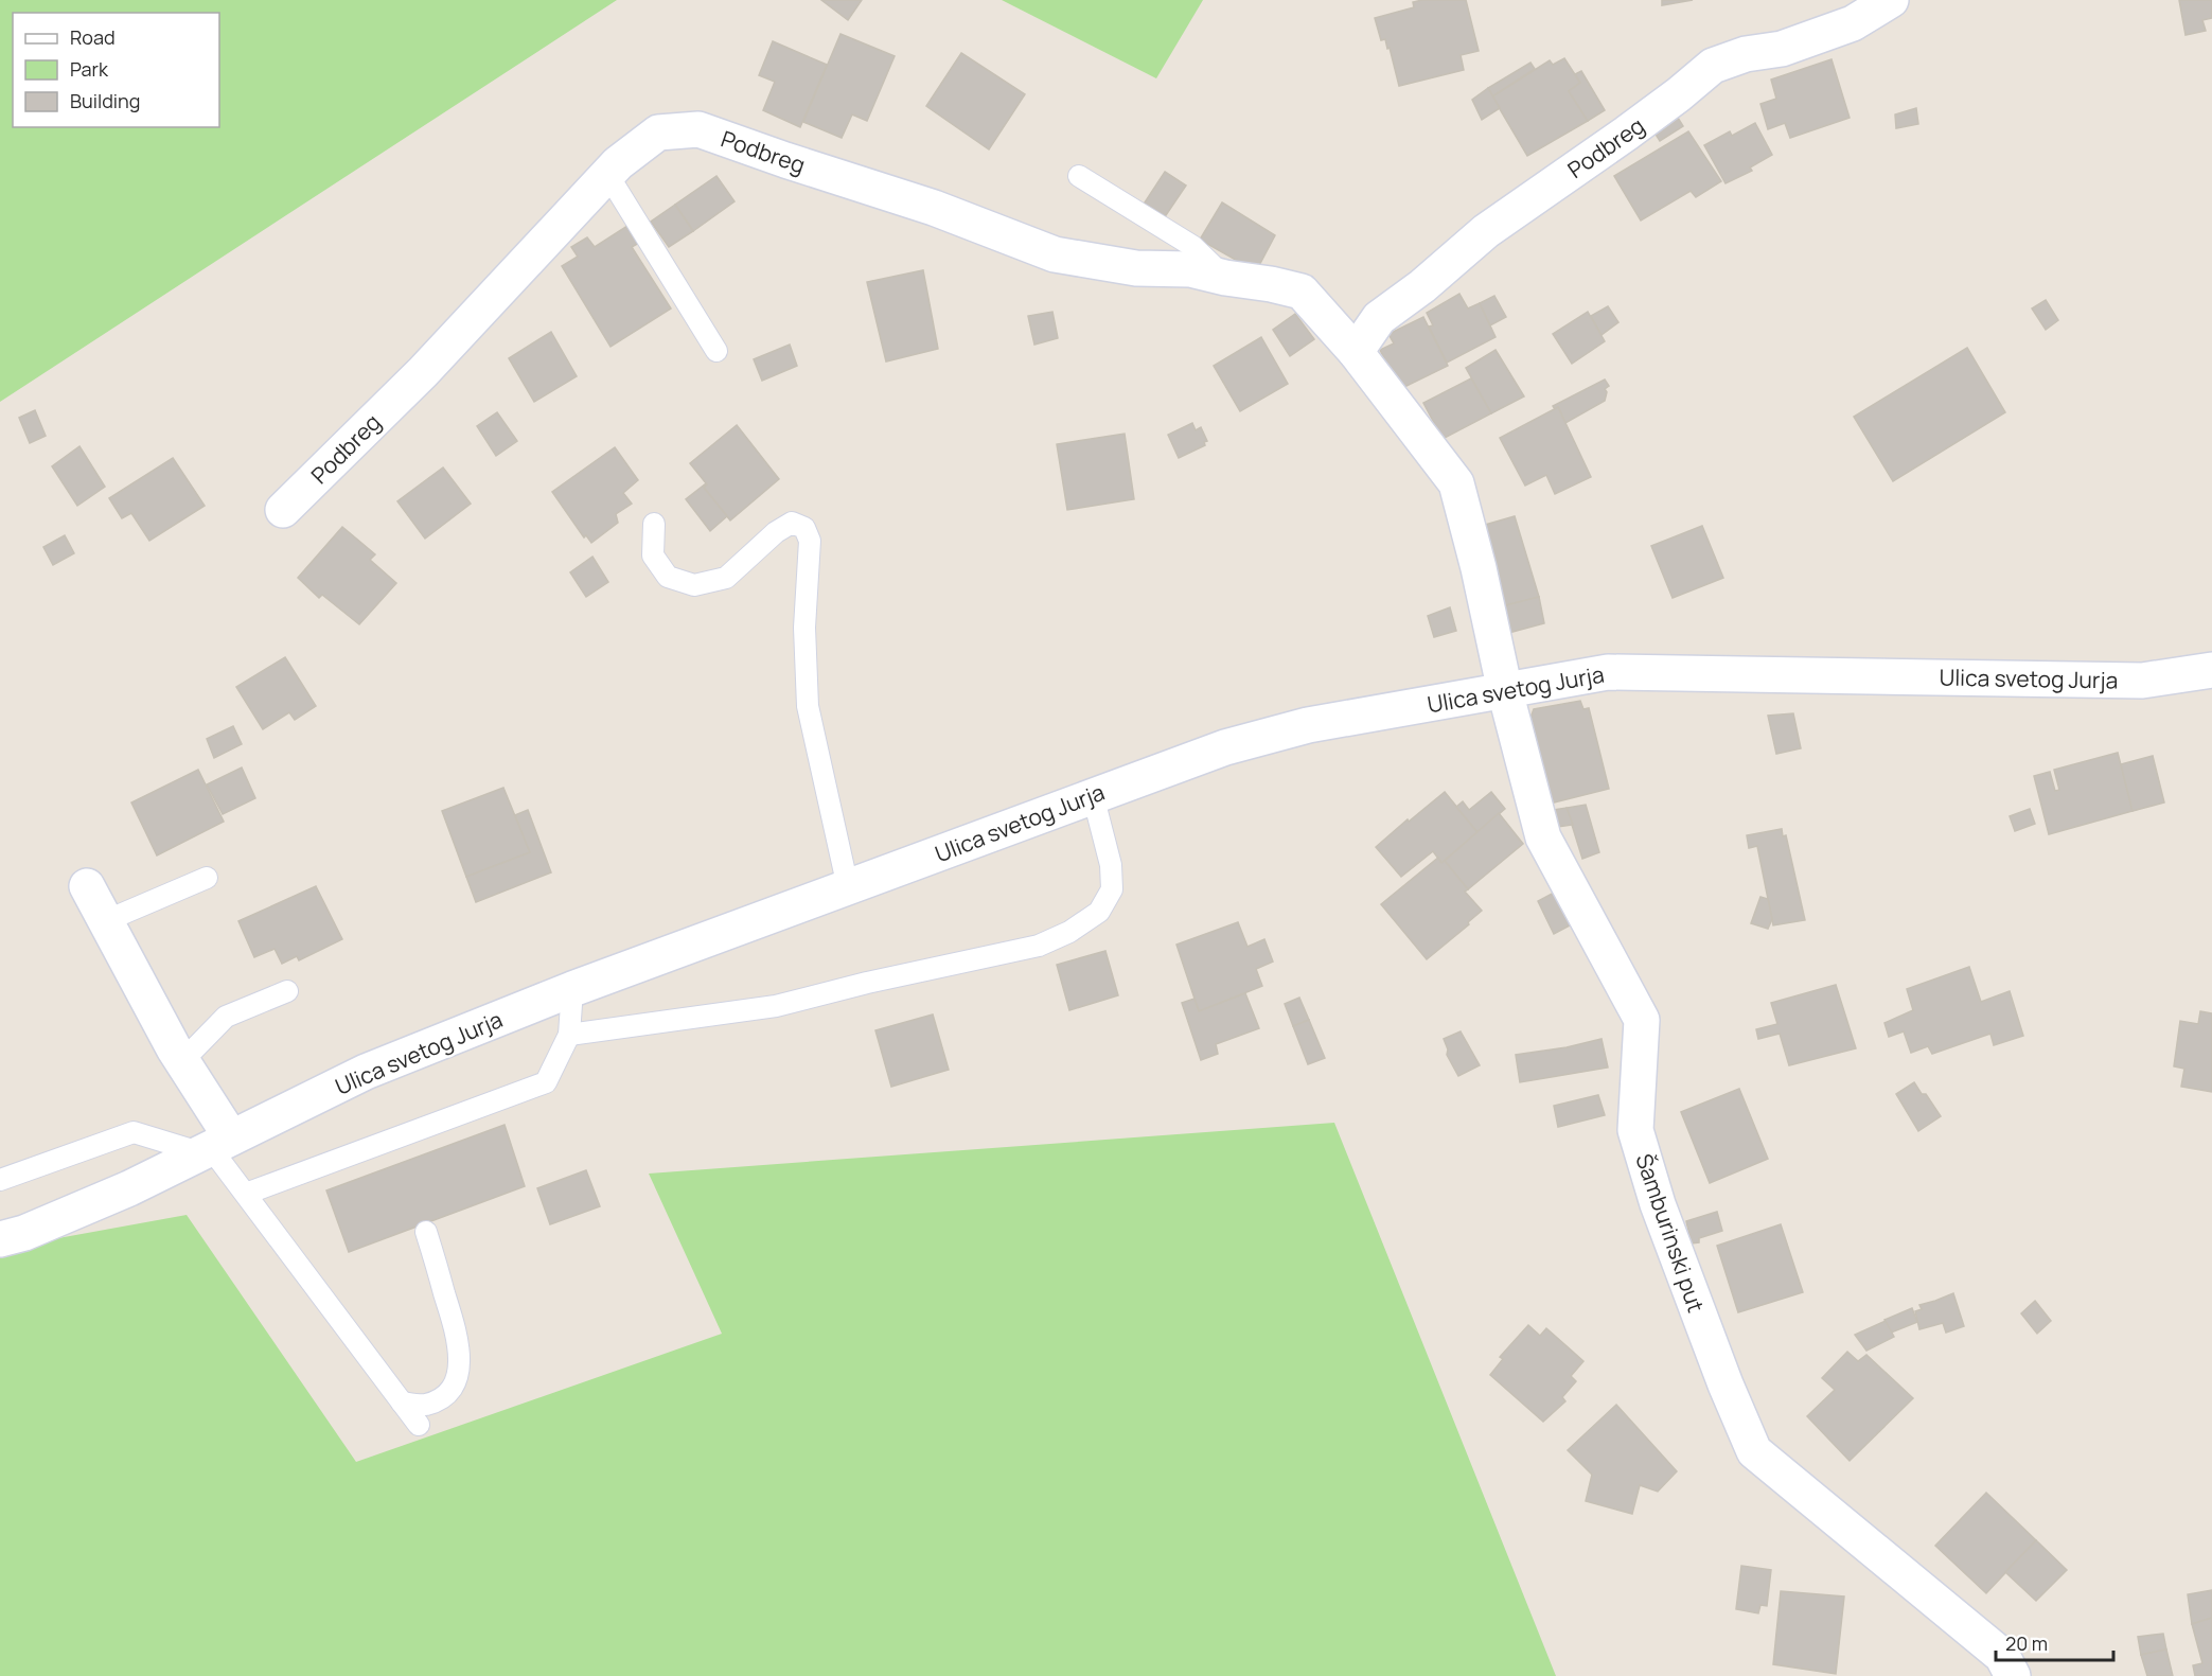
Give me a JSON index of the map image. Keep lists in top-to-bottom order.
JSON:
{
  "streets": {
    "street": ["Podbreg", "Ulica svetog Jurja", "Šamburinski put"]
  },
  "crossings": [
    ["Podbreg", "Ulica svetog Jurja"],
    ["Podbreg", "Šamburinski put"],
    ["Ulica svetog Jurja", "Šamburinski put"]
  ],
  "legend": ["Road", "Park", "Building"],
  "scale_bar": "20 m"
}
